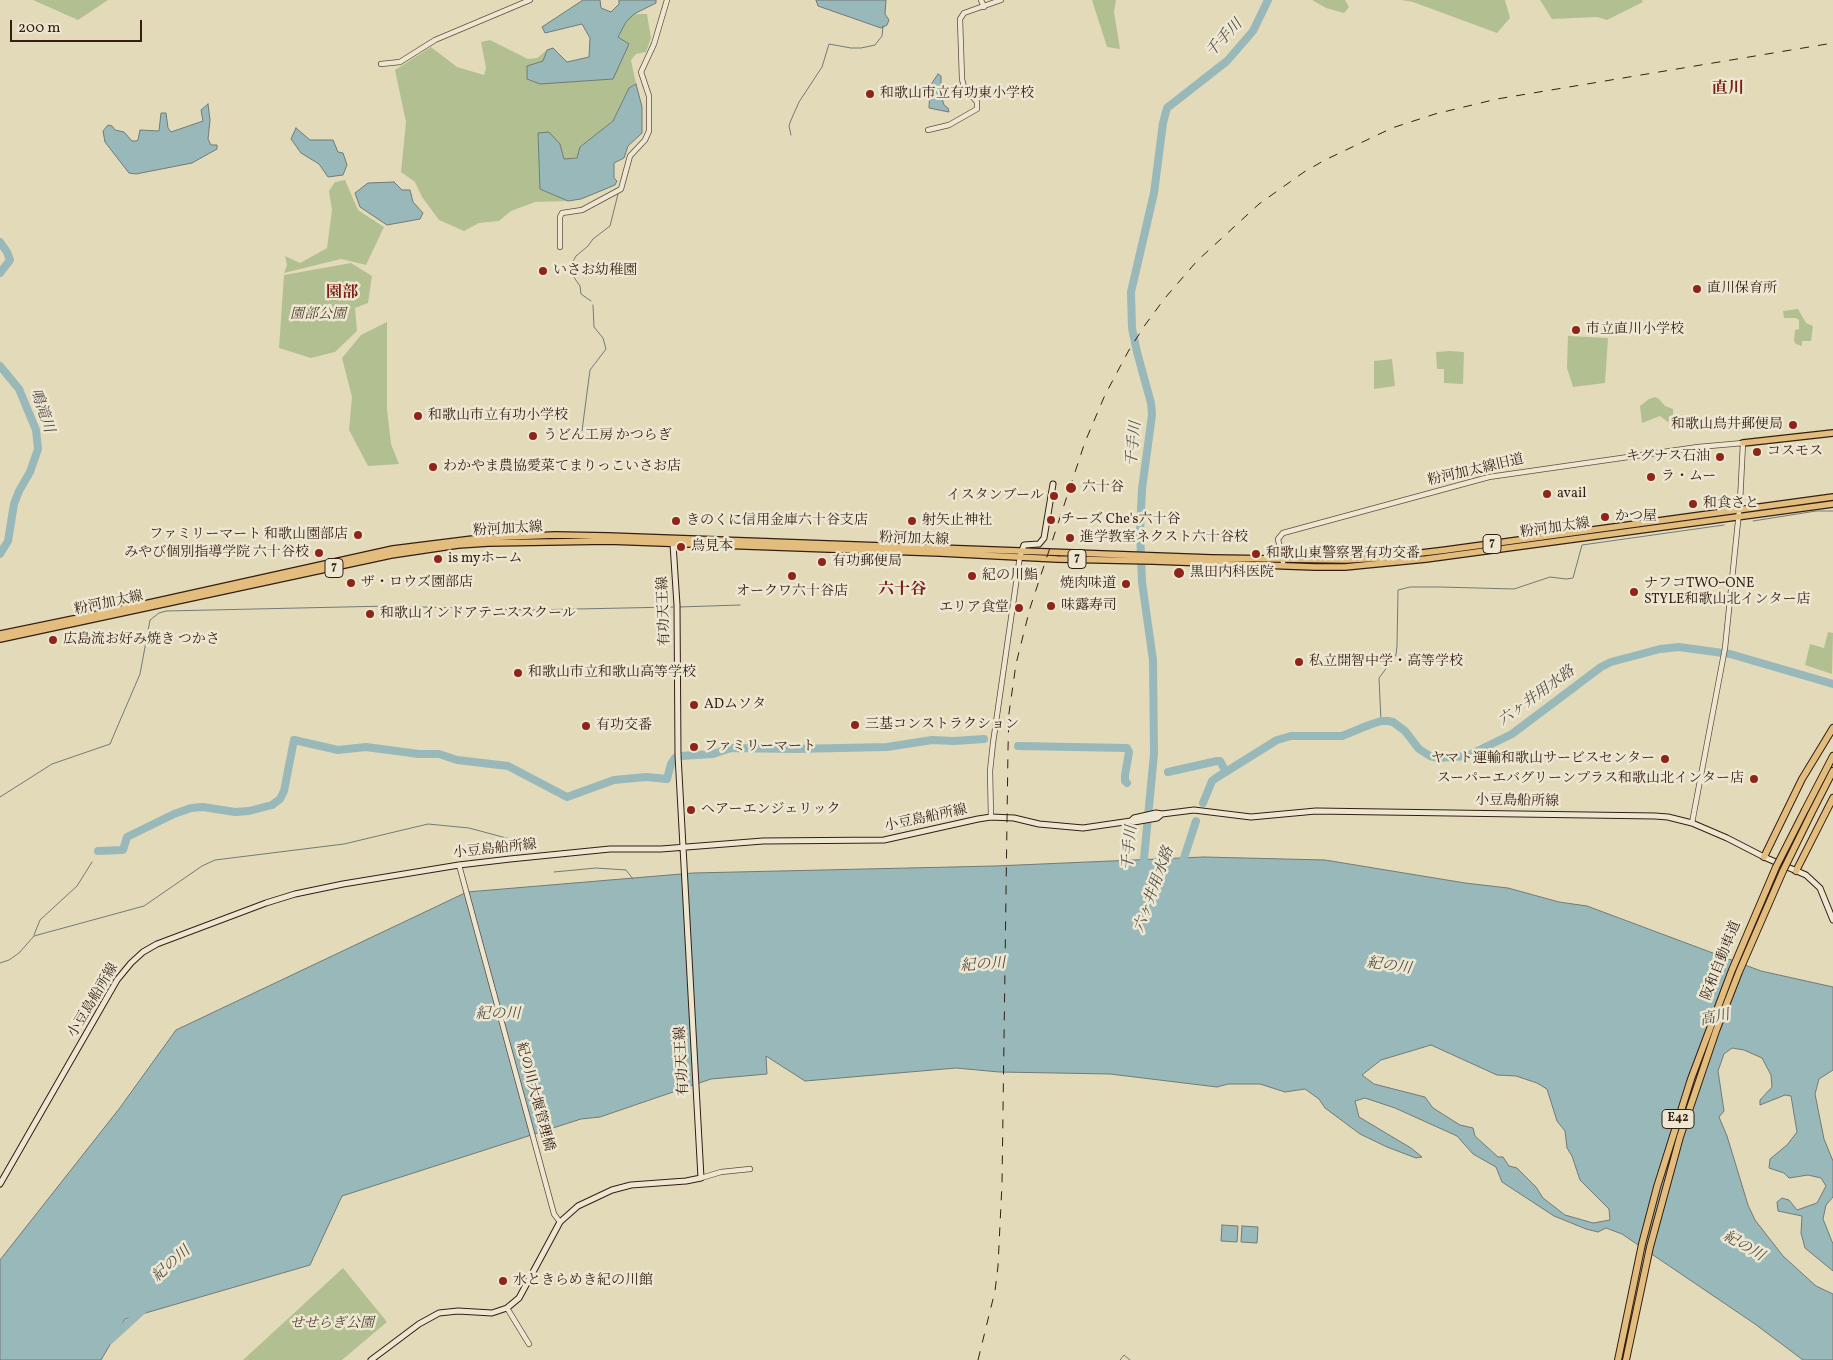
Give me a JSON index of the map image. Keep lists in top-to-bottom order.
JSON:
{
  "streets": {
    "highway": ["阪和自動車道", "E42"],
    "main road": [
      "粉河加太線",
      "7",
      "有功天王線",
      "小豆島船所線"
    ],
    "street": ["粉河加太線旧道", "紀の川大堰管理橋"]
  },
  "crossings": [
    ["粉河加太線旧道", "粉河加太線"],
    ["粉河加太線", "有功天王線"],
    ["有功天王線", "小豆島船所線"],
    ["小豆島船所線", "紀の川大堰管理橋"]
  ],
  "districts": ["直川", "園部", "六十谷"],
  "water": [
    "千手川",
    "鳴滝川",
    "六ヶ井用水路",
    "紀の川",
    "高川"
  ],
  "parks": ["園部公園", "せせらぎ公園"],
  "places": [
    "和歌山市立有功東小学校",
    "いさお幼稚園",
    "直川保育所",
    "市立直川小学校",
    "和歌山市立有功小学校",
    "和歌山鳥井郵便局",
    "うどん工房 かつらぎ",
    "コスモス",
    "キグナス石油",
    "わかやま農協愛菜てまりっこいさお店",
    "ラ・ムー",
    "六十谷",
    "avail",
    "イスタンブール",
    "和食さと",
    "かつ屋",
    "チーズ Che's六十谷",
    "きのくに信用金庫六十谷支店",
    "射矢止神社",
    "ファミリーマート 和歌山園部店",
    "進学教室ネクスト六十谷校",
    "鳥見本",
    "みやび個別指導学院 六十谷校",
    "和歌山東警察署有功交番",
    "is myホーム",
    "有功郵便局",
    "黒田内科医院",
    "オークワ六十谷店",
    "紀の川鮨",
    "ザ・ロウズ園部店",
    "焼肉味道",
    "ナフコTWOｰONE STYLE和歌山北インター店",
    "味露寿司",
    "エリア食堂",
    "和歌山インドアテニススクール",
    "広島流お好み焼き つかさ",
    "私立開智中学・高等学校",
    "和歌山市立和歌山高等学校",
    "ADムソタ",
    "三基コンストラクション",
    "有功交番",
    "ファミリーマート",
    "ヤマト運輸和歌山サービスセンター",
    "スーパーエバグリーンプラス和歌山北インター店",
    "ヘアーエンジェリック",
    "水ときらめき紀の川館"
  ],
  "scale_bar": "200 m"
}
